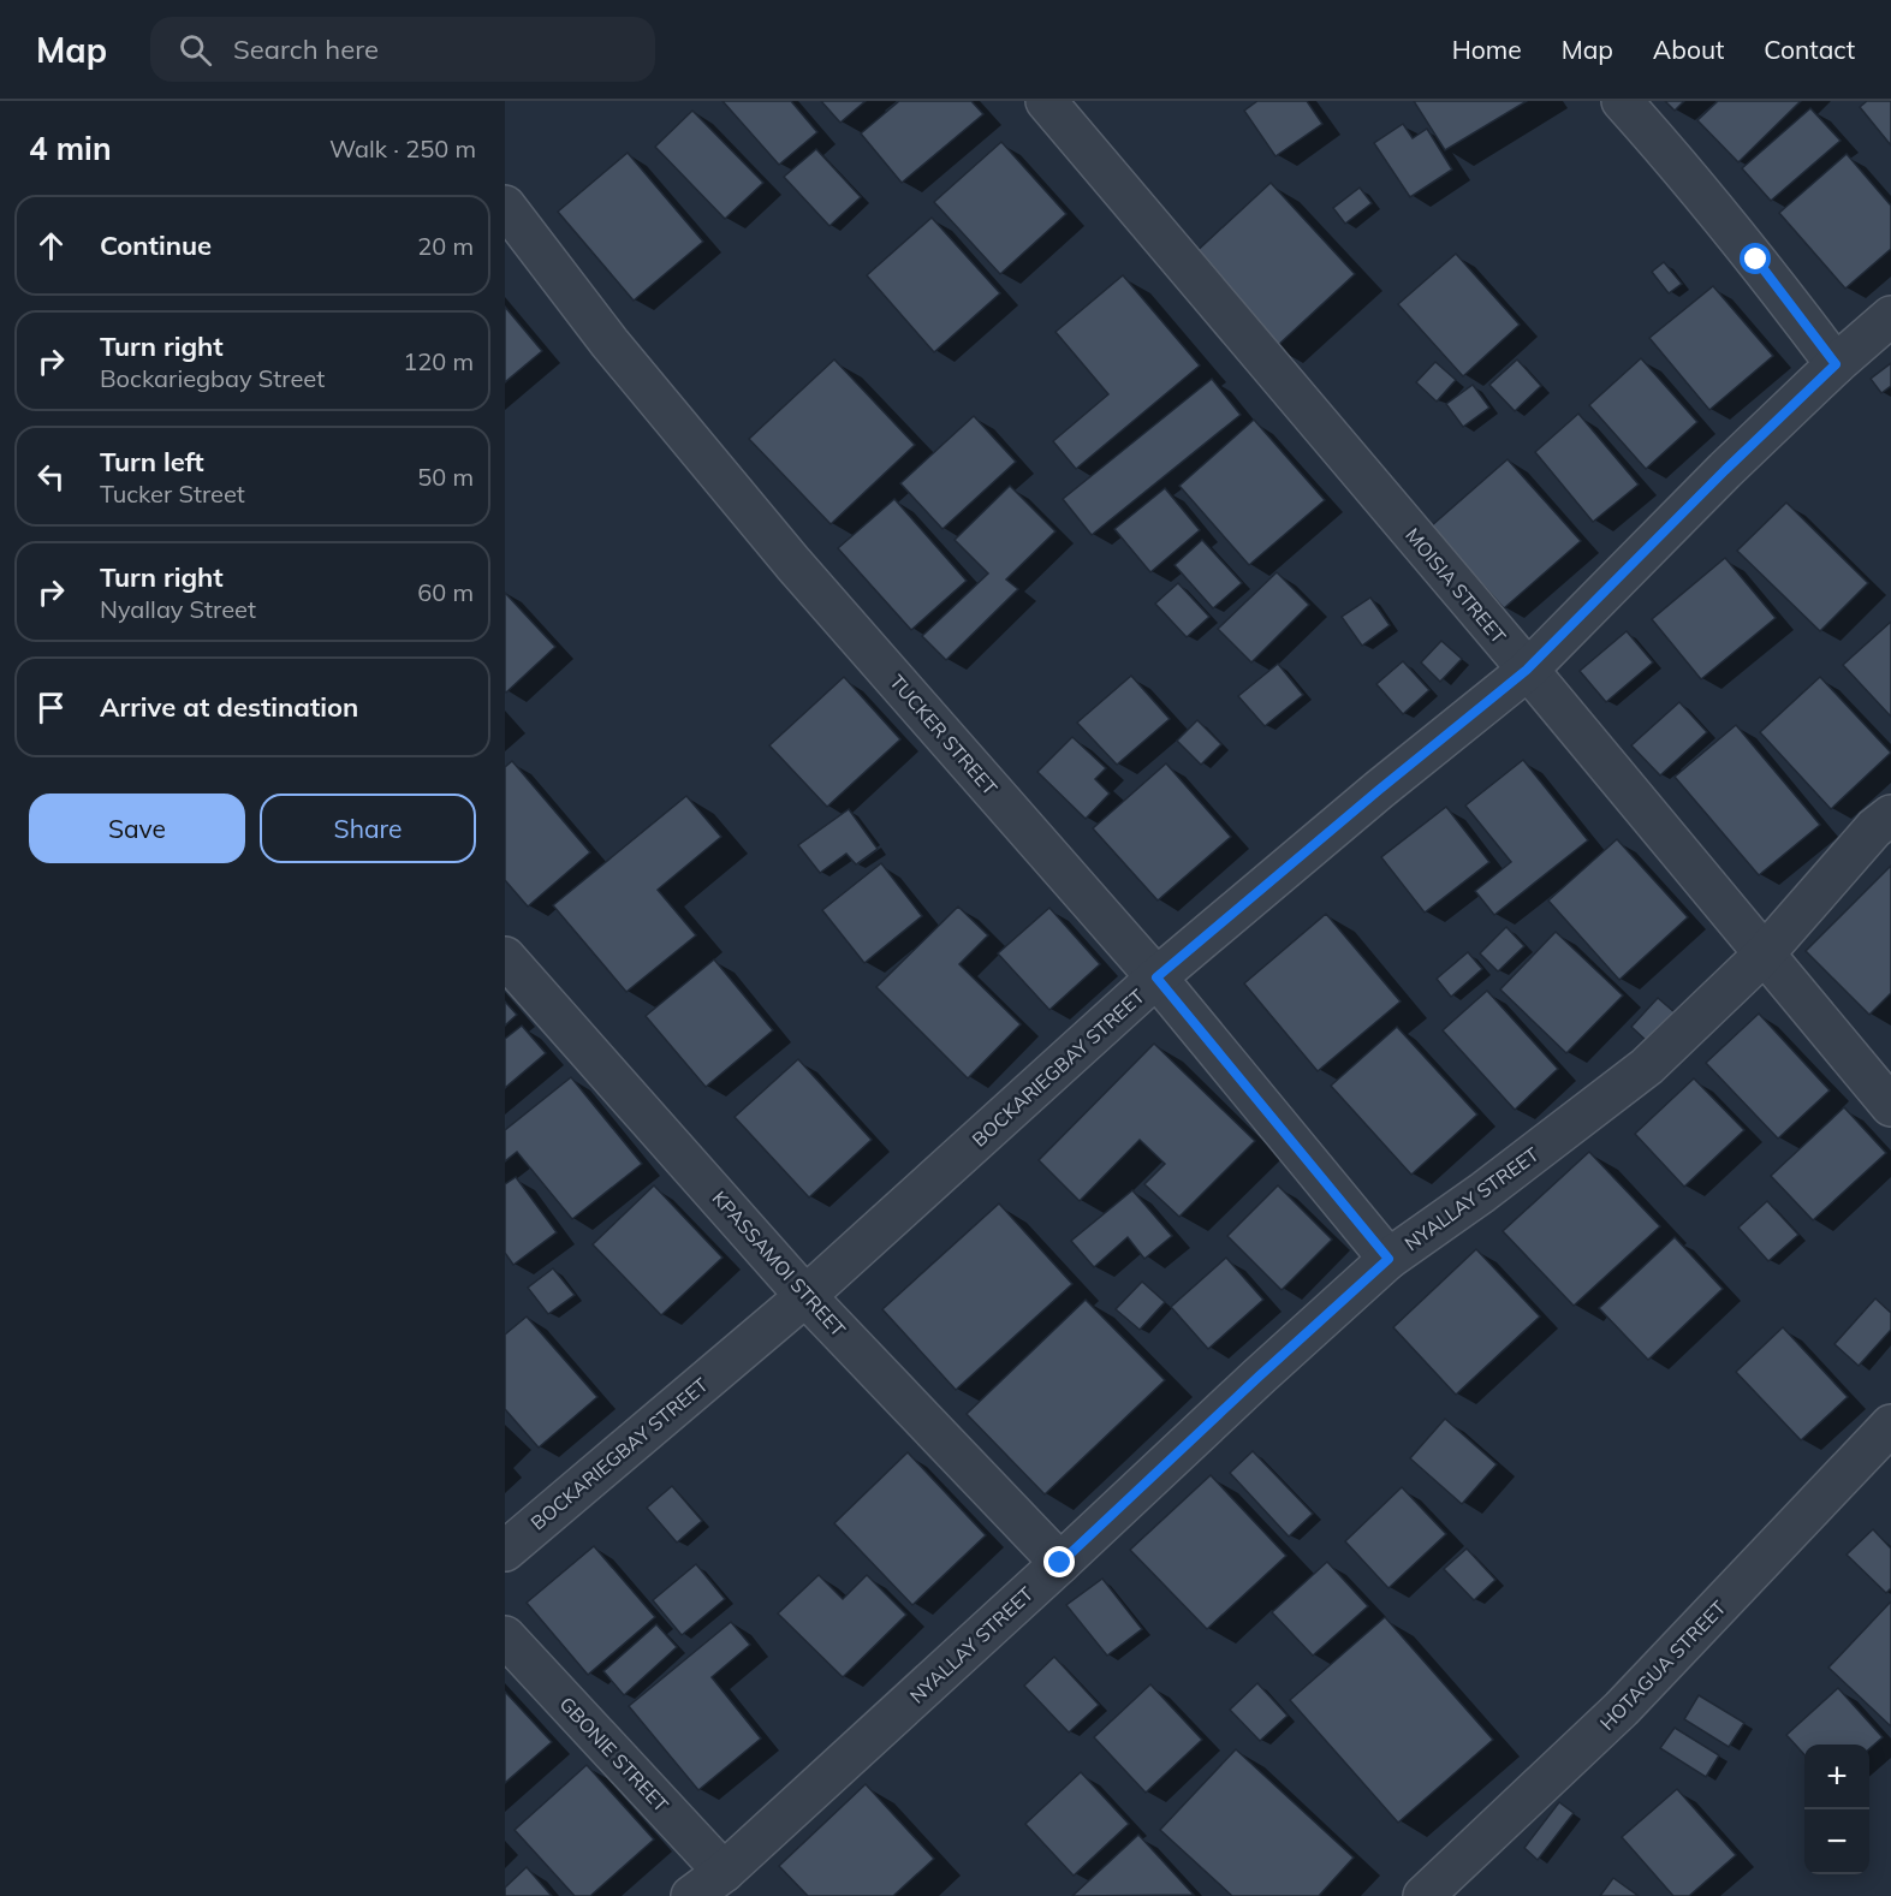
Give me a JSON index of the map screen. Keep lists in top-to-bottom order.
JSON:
{
  "streets": {
    "street": [
      "MOISIA STREET",
      "TUCKER STREET",
      "BOCKARIEGBAY STREET",
      "NYALLAY STREET",
      "KPASSAMOI STREET",
      "HOTAGUA STREET",
      "GBONIE STREET"
    ]
  },
  "crossings": [
    ["MOISIA STREET", "BOCKARIEGBAY STREET"],
    ["MOISIA STREET", "NYALLAY STREET"],
    ["TUCKER STREET", "BOCKARIEGBAY STREET"],
    ["TUCKER STREET", "NYALLAY STREET"],
    ["BOCKARIEGBAY STREET", "KPASSAMOI STREET"],
    ["NYALLAY STREET", "KPASSAMOI STREET"],
    ["NYALLAY STREET", "GBONIE STREET"]
  ],
  "page": {
    "header": "Map",
    "search": "Search here",
    "nav": [
      "Home",
      "Map",
      "About",
      "Contact"
    ],
    "heading": ["4 min", "Walk · 250 m"],
    "list": [
      ["Continue", "20 m"],
      ["Turn right", "Bockariegbay Street", "120 m"],
      ["Turn left", "Tucker Street", "50 m"],
      ["Turn right", "Nyallay Street", "60 m"],
      "Arrive at destination"
    ],
    "buttons": ["Save", "Share"],
    "map_buttons": ["+", "−"]
  }
}
